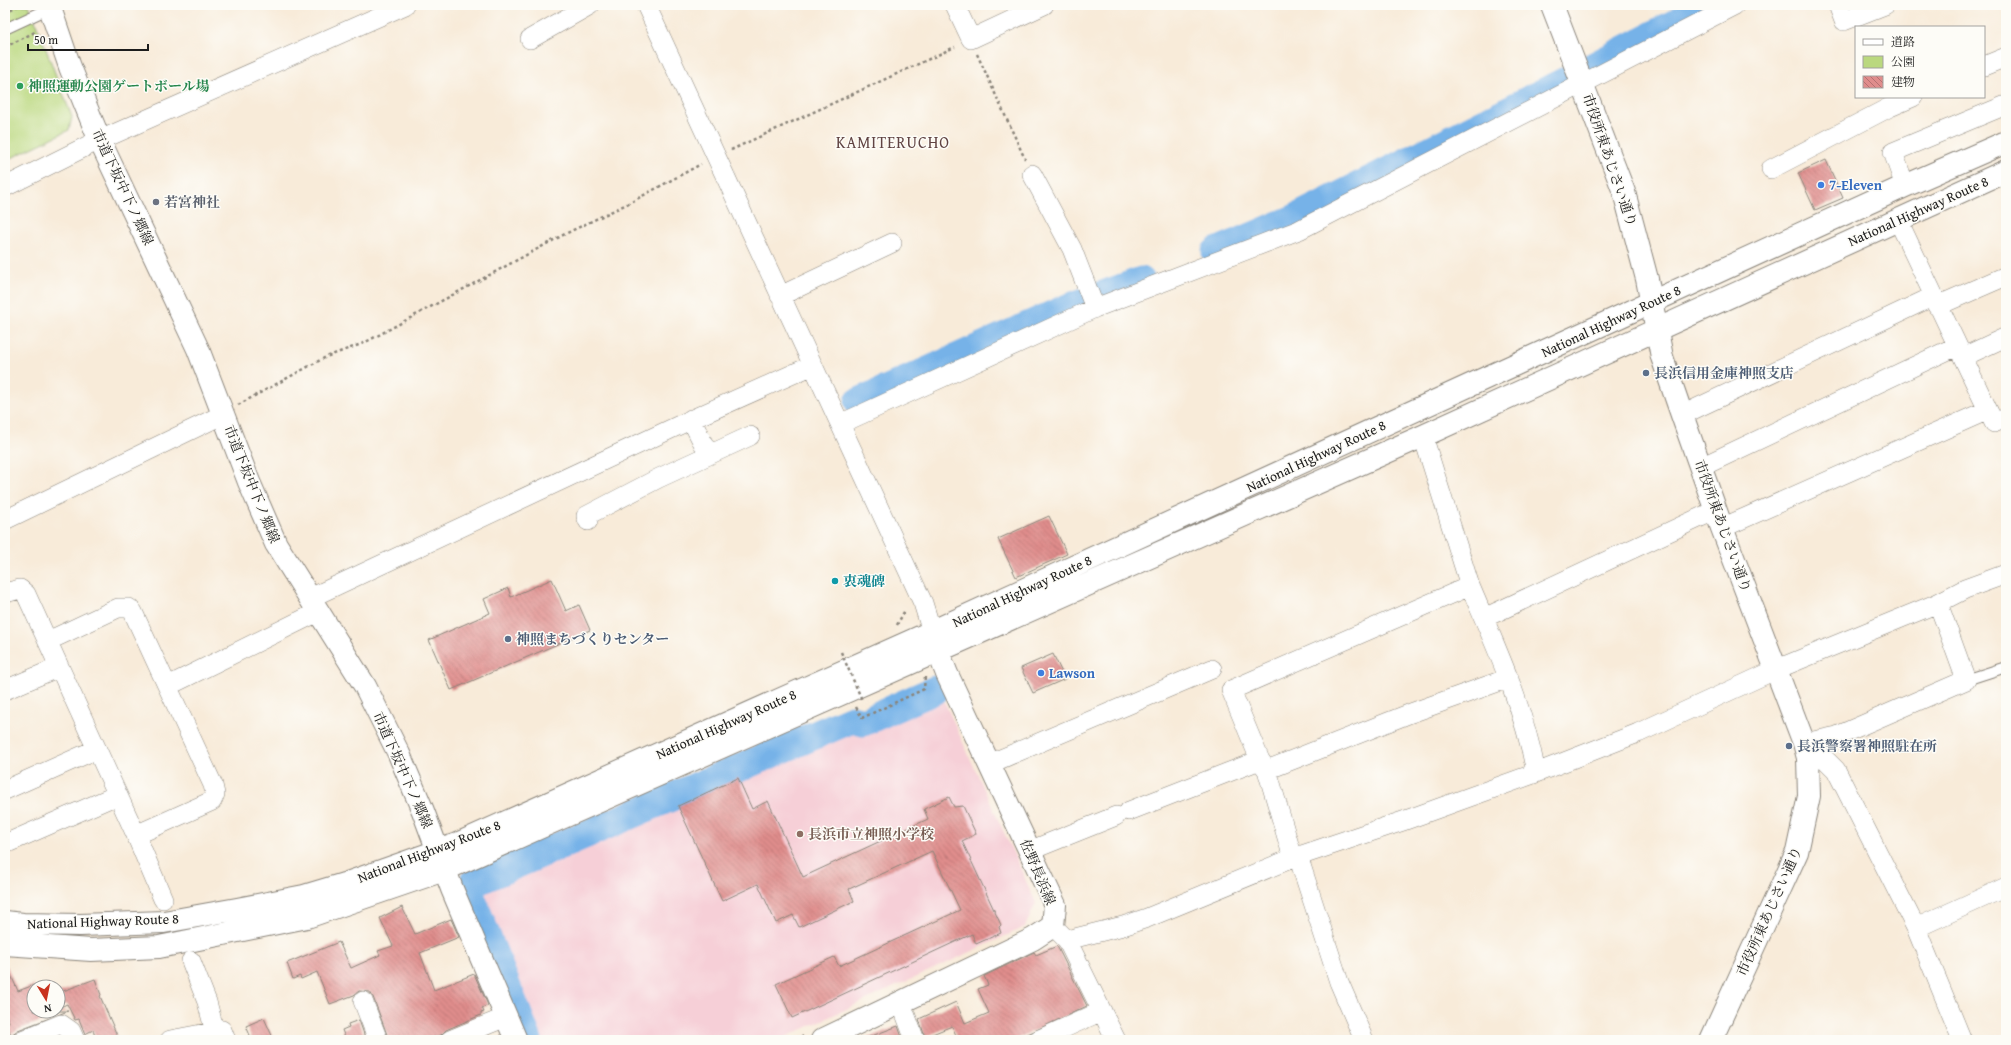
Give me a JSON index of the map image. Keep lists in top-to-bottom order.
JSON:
{
  "streets": {
    "main road": [
      "市役所東あじさい通り",
      "市道下坂中下ノ郷線",
      "National Highway Route 8",
      "佐野長浜線"
    ]
  },
  "crossings": [
    ["市役所東あじさい通り", "National Highway Route 8"],
    ["市道下坂中下ノ郷線", "National Highway Route 8"],
    ["National Highway Route 8", "佐野長浜線"]
  ],
  "districts": ["KAMITERUCHO"],
  "places": [
    "神照運動公園ゲートボール場",
    "7-Eleven",
    "若宮神社",
    "長浜信用金庫神照支店",
    "衷魂碑",
    "神照まちづくりセンター",
    "Lawson",
    "長浜警察署神照駐在所",
    "長浜市立神照小学校"
  ],
  "legend": ["道路", "公園", "建物"],
  "scale_bar": "50 m",
  "north": "bottom"
}
